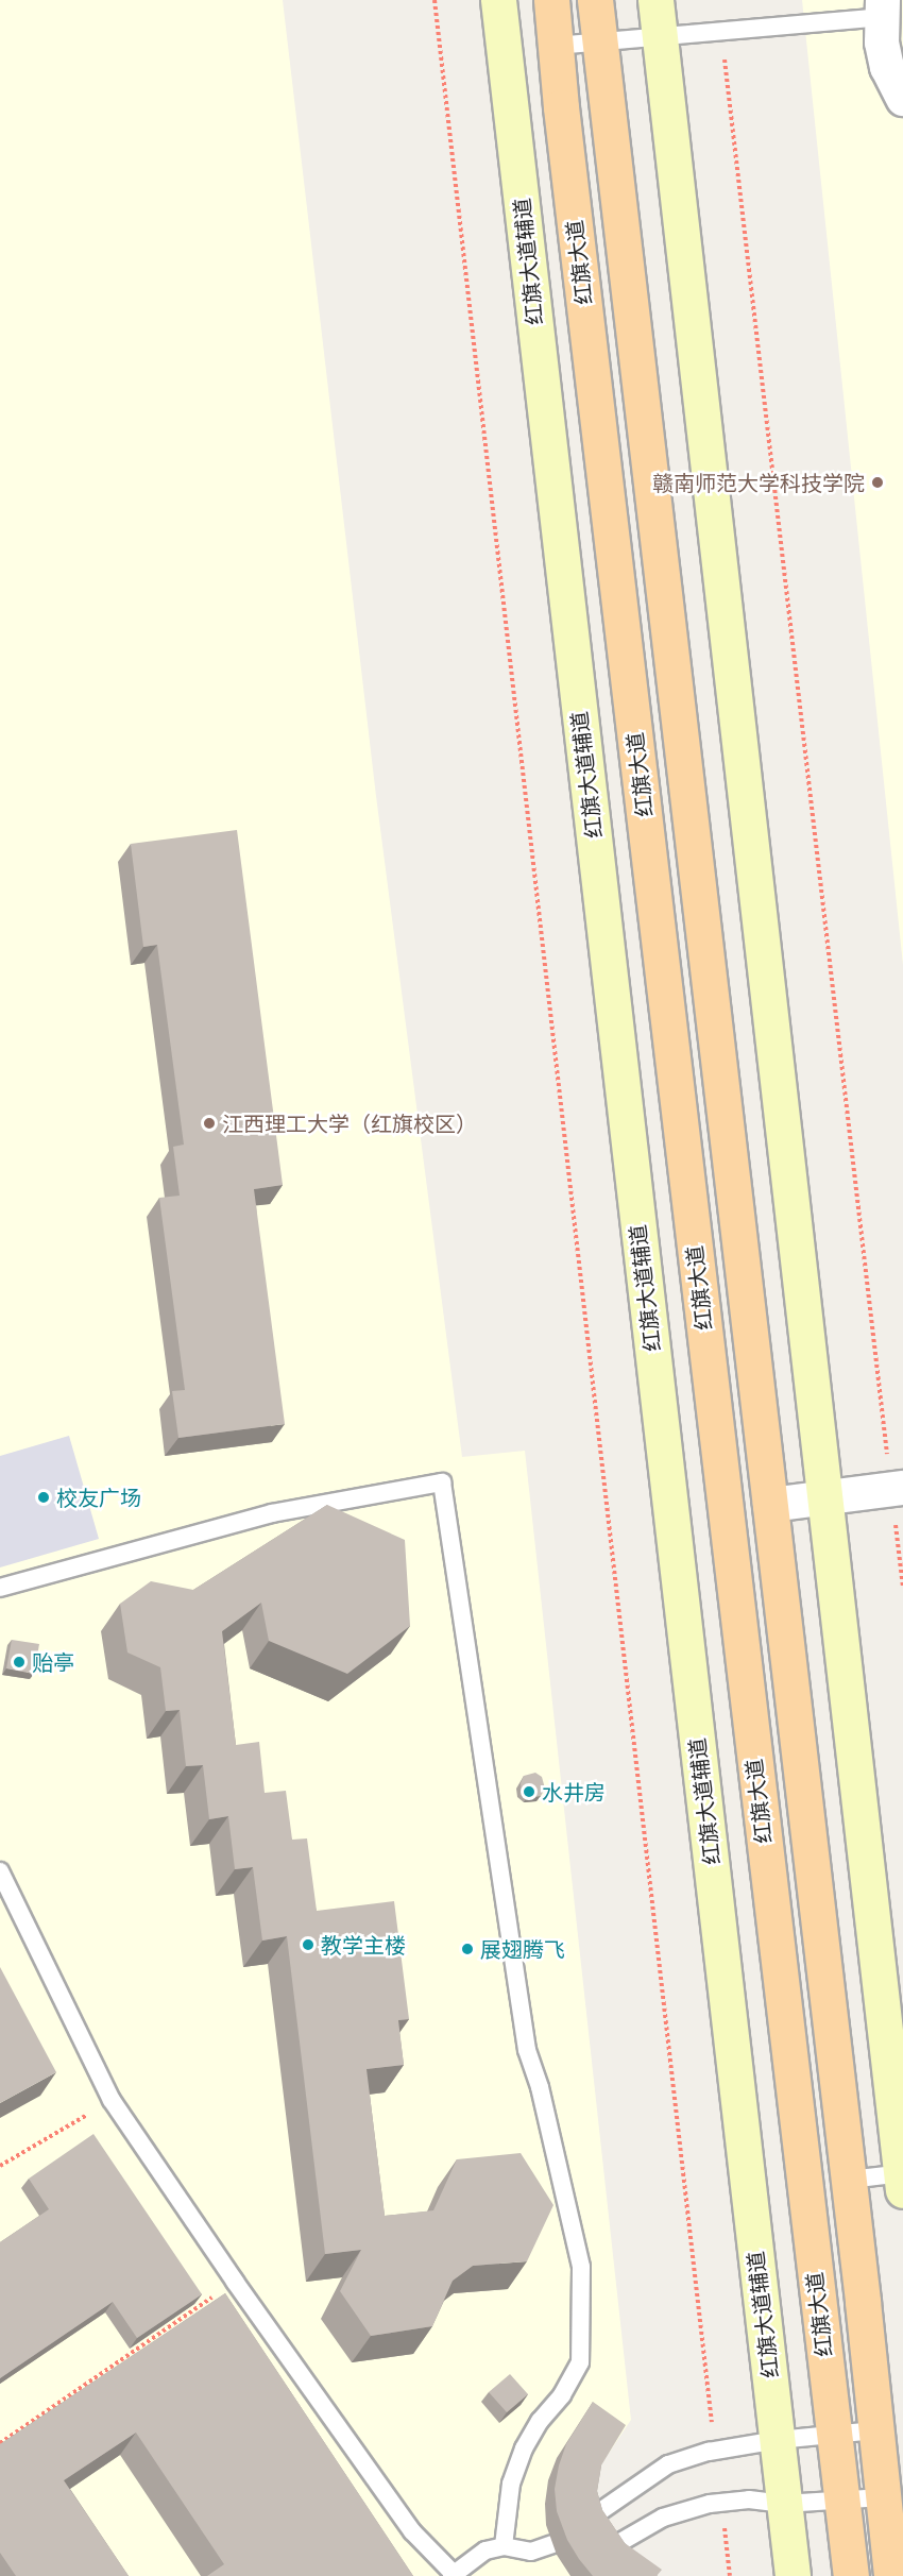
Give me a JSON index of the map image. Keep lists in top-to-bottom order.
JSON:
{
  "streets": {
    "main road": ["红旗大道辅道", "红旗大道"]
  },
  "places": [
    "赣南师范大学科技学院",
    "江西理工大学（红旗校区）",
    "校友广场",
    "贻亭",
    "水井房",
    "教学主楼",
    "展翅腾飞"
  ]
}
